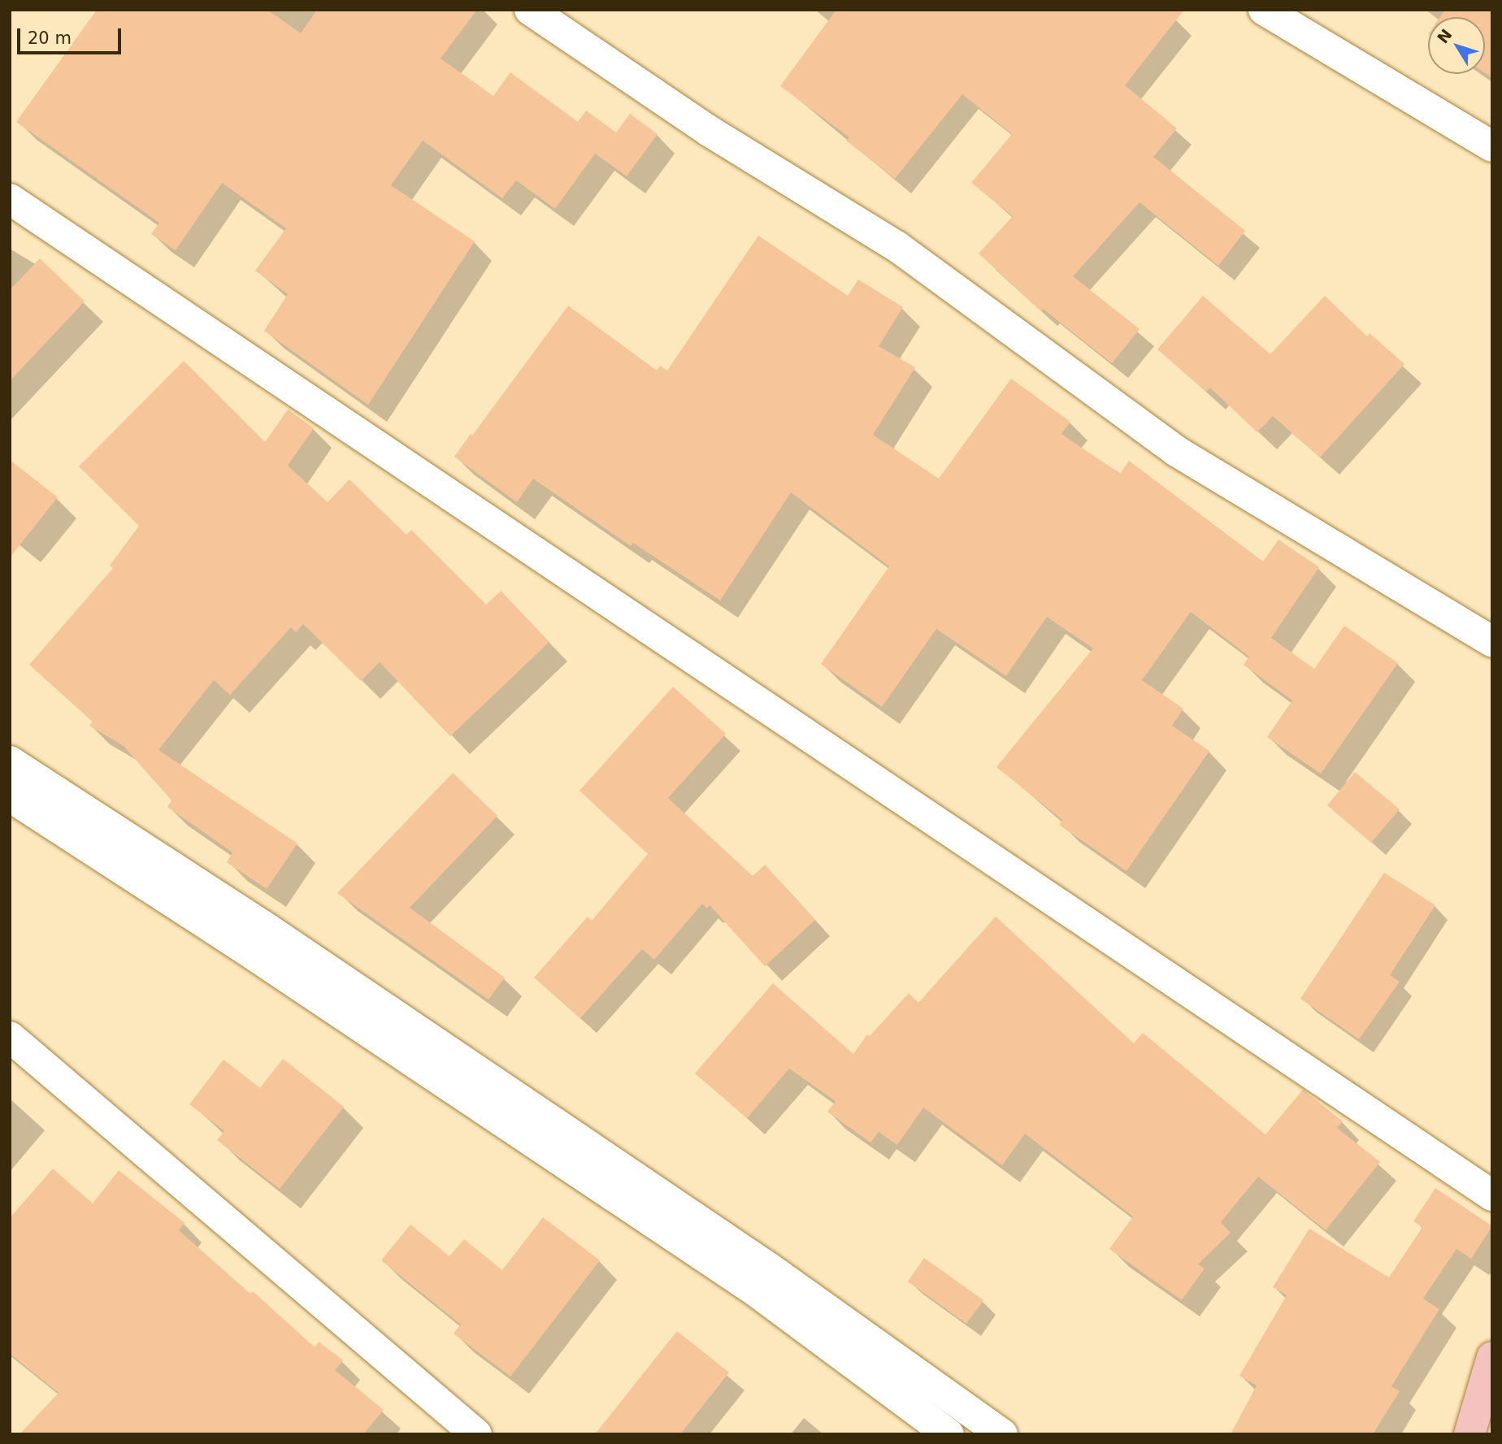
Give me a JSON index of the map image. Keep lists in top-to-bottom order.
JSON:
{
  "scale_bar": "20 m",
  "north": "top left"
}
